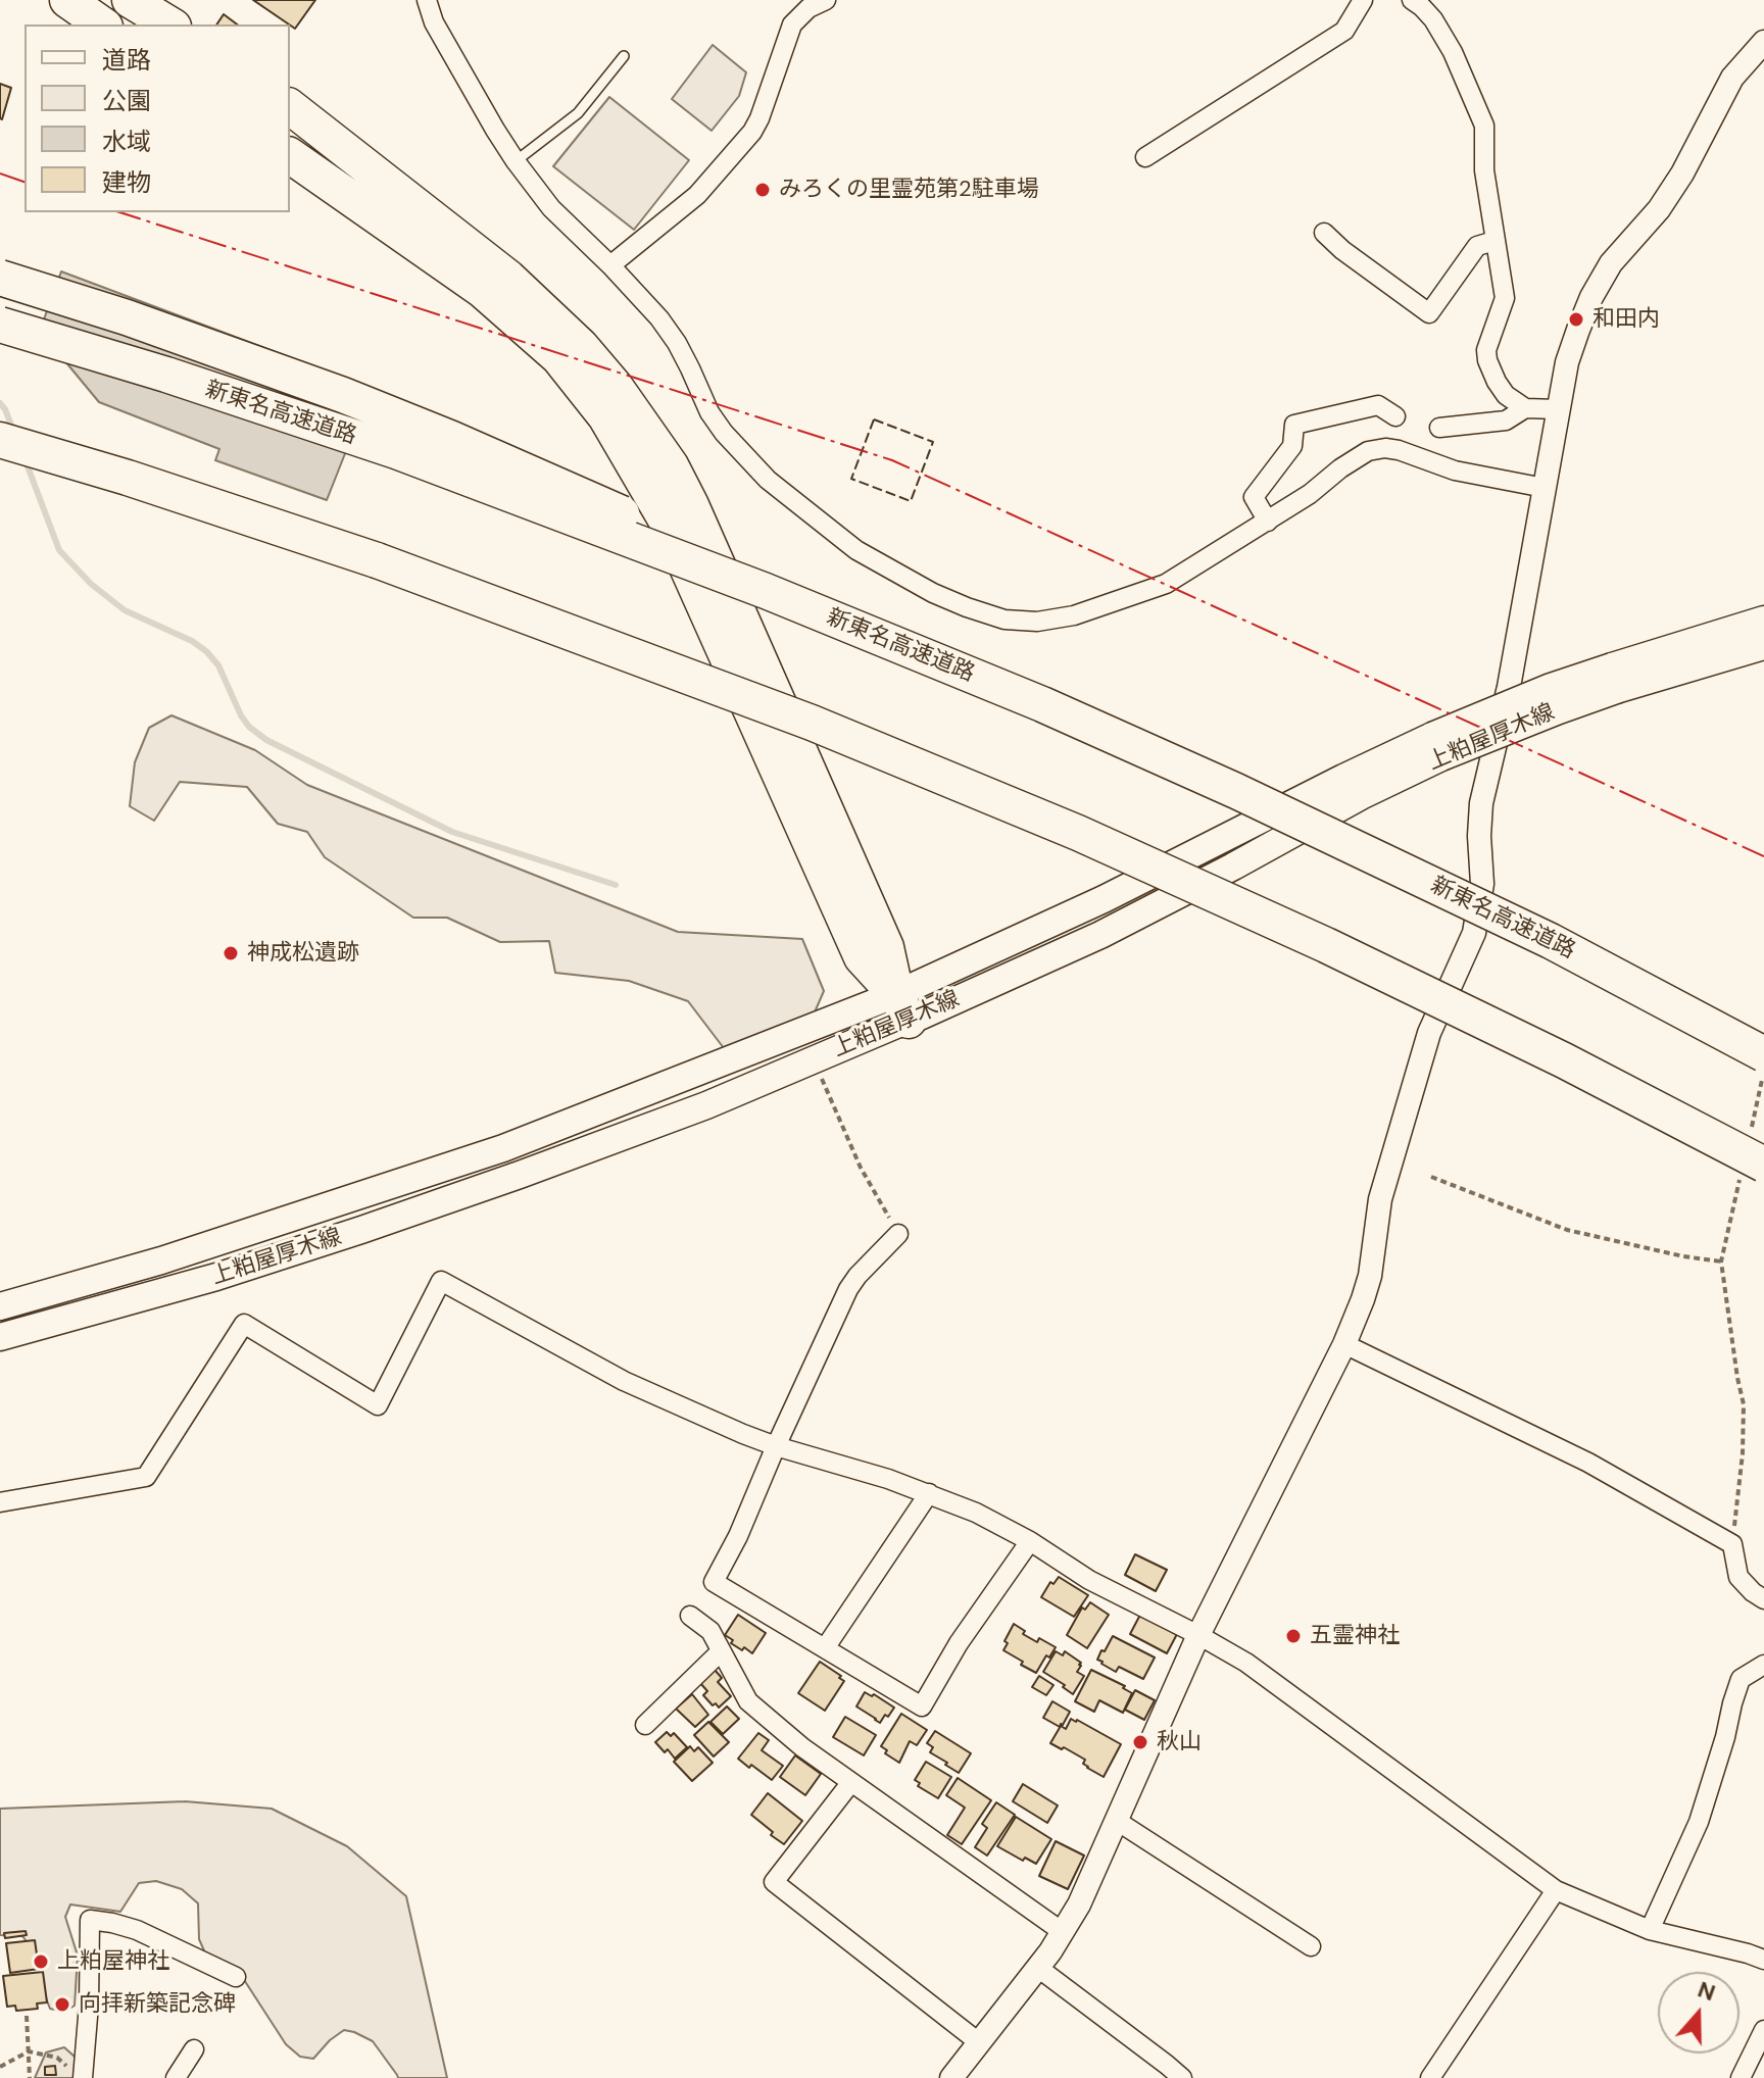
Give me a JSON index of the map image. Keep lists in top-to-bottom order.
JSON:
{
  "streets": {
    "highway": ["新東名高速道路"],
    "main road": ["上粕屋厚木線"]
  },
  "places": [
    "みろくの里霊苑第2駐車場",
    "和田内",
    "神成松遺跡",
    "五霊神社",
    "秋山",
    "上粕屋神社",
    "向拝新築記念碑"
  ],
  "legend": [
    "道路",
    "公園",
    "水域",
    "建物"
  ],
  "north": "top"
}
